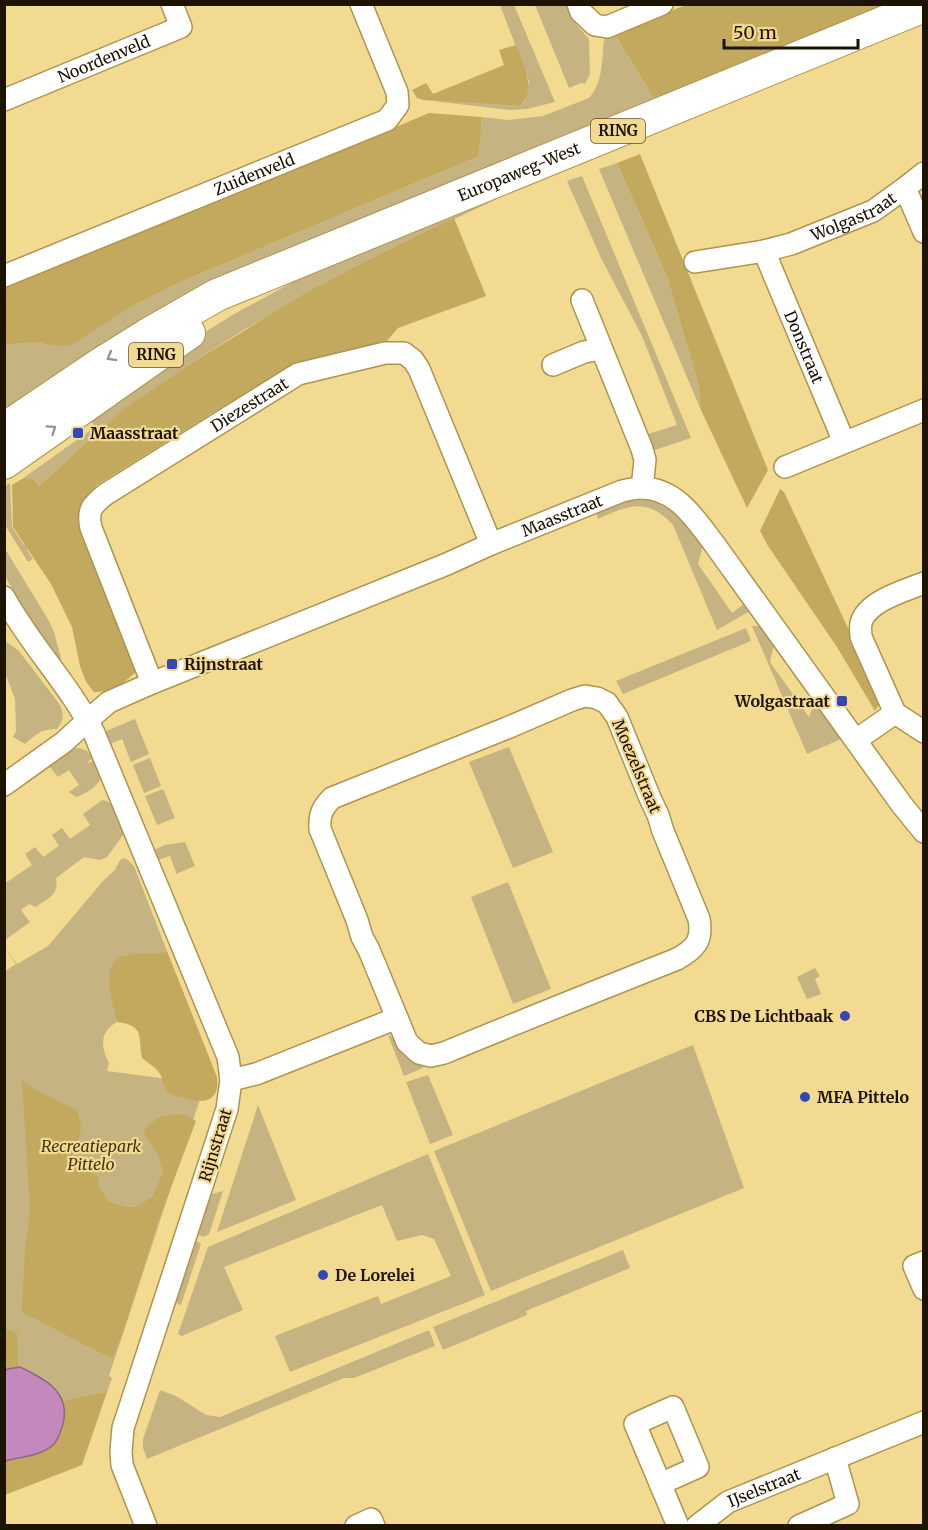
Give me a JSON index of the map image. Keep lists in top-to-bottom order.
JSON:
{
  "streets": {
    "main road": ["RING", "Europaweg-West"],
    "street": [
      "Noordenveld",
      "Zuidenveld",
      "Wolgastraat",
      "Donstraat",
      "Diezestraat",
      "Maasstraat",
      "Moezelstraat",
      "Rijnstraat",
      "IJselstraat"
    ]
  },
  "crossings": [
    ["Wolgastraat", "Donstraat"],
    ["Diezestraat", "Maasstraat"],
    ["Maasstraat", "Rijnstraat"]
  ],
  "parks": ["Recreatiepark Pittelo"],
  "places": {
    "transit": ["Maasstraat", "Rijnstraat", "Wolgastraat"],
    "other": ["CBS De Lichtbaak", "MFA Pittelo", "De Lorelei"]
  },
  "scale_bar": "50 m"
}
